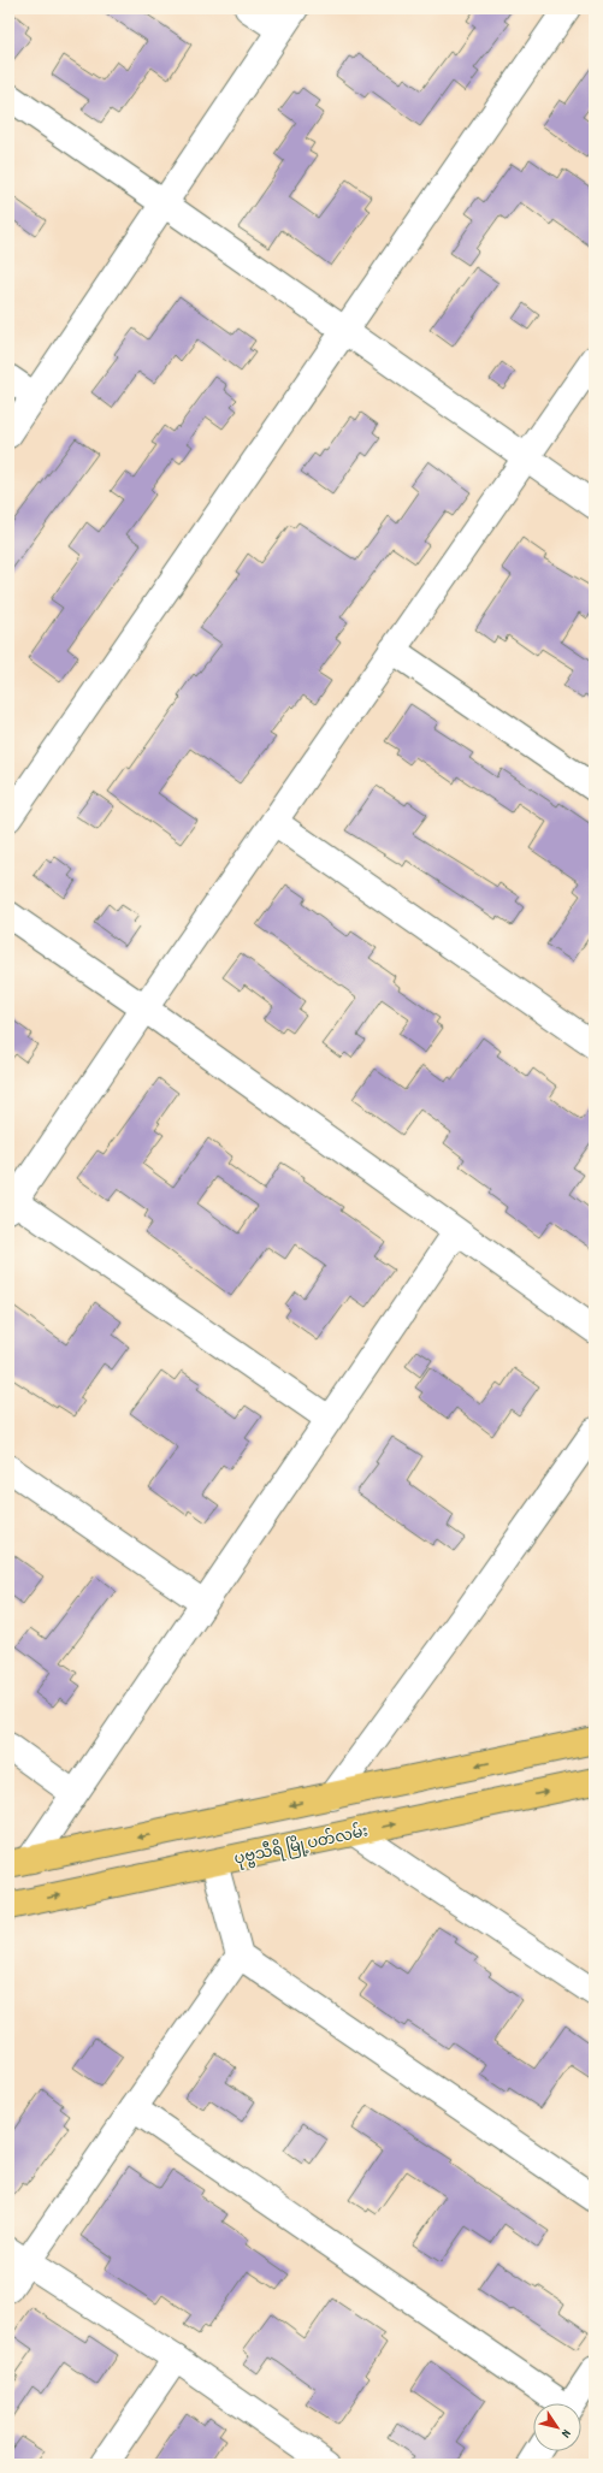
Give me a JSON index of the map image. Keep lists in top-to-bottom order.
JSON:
{
  "streets": {
    "main road": ["ပုဗ္ဗသီရိ မြို့ပတ်လမ်း"]
  },
  "north": "bottom right"
}
